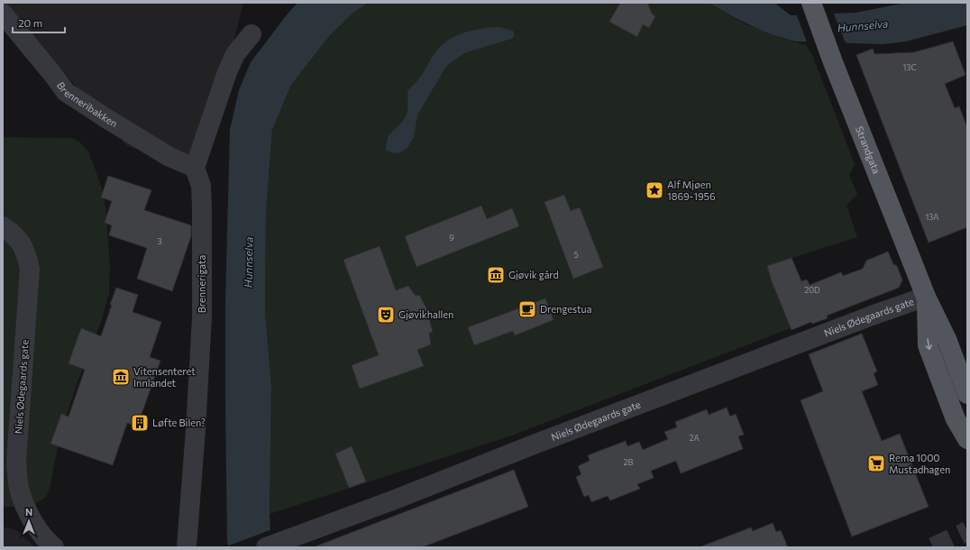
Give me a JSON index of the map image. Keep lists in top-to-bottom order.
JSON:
{
  "streets": {
    "main road": ["Strandgata"],
    "street": ["Brenneribakken", "Brennerigata", "Niels Ødegaards gate"]
  },
  "crossings": [
    ["Brenneribakken", "Brennerigata"],
    ["Strandgata", "Niels Ødegaards gate"]
  ],
  "water": ["Hunnselva"],
  "places": {
    "place": ["Alf Mjøen 1869-1956"],
    "museum": ["Gjøvik gård", "Vitensenteret Innlandet"],
    "cafe": ["Drengestua"],
    "theatre": ["Gjøvikhallen"],
    "building": ["Løfte Bilen?"],
    "supermarket": ["Rema 1000 Mustadhagen"]
  },
  "house_numbers": [
    "13C",
    "13A",
    "9",
    "3",
    "5",
    "20D",
    "2A",
    "2B"
  ],
  "scale_bar": "20 m",
  "north": "top"
}
